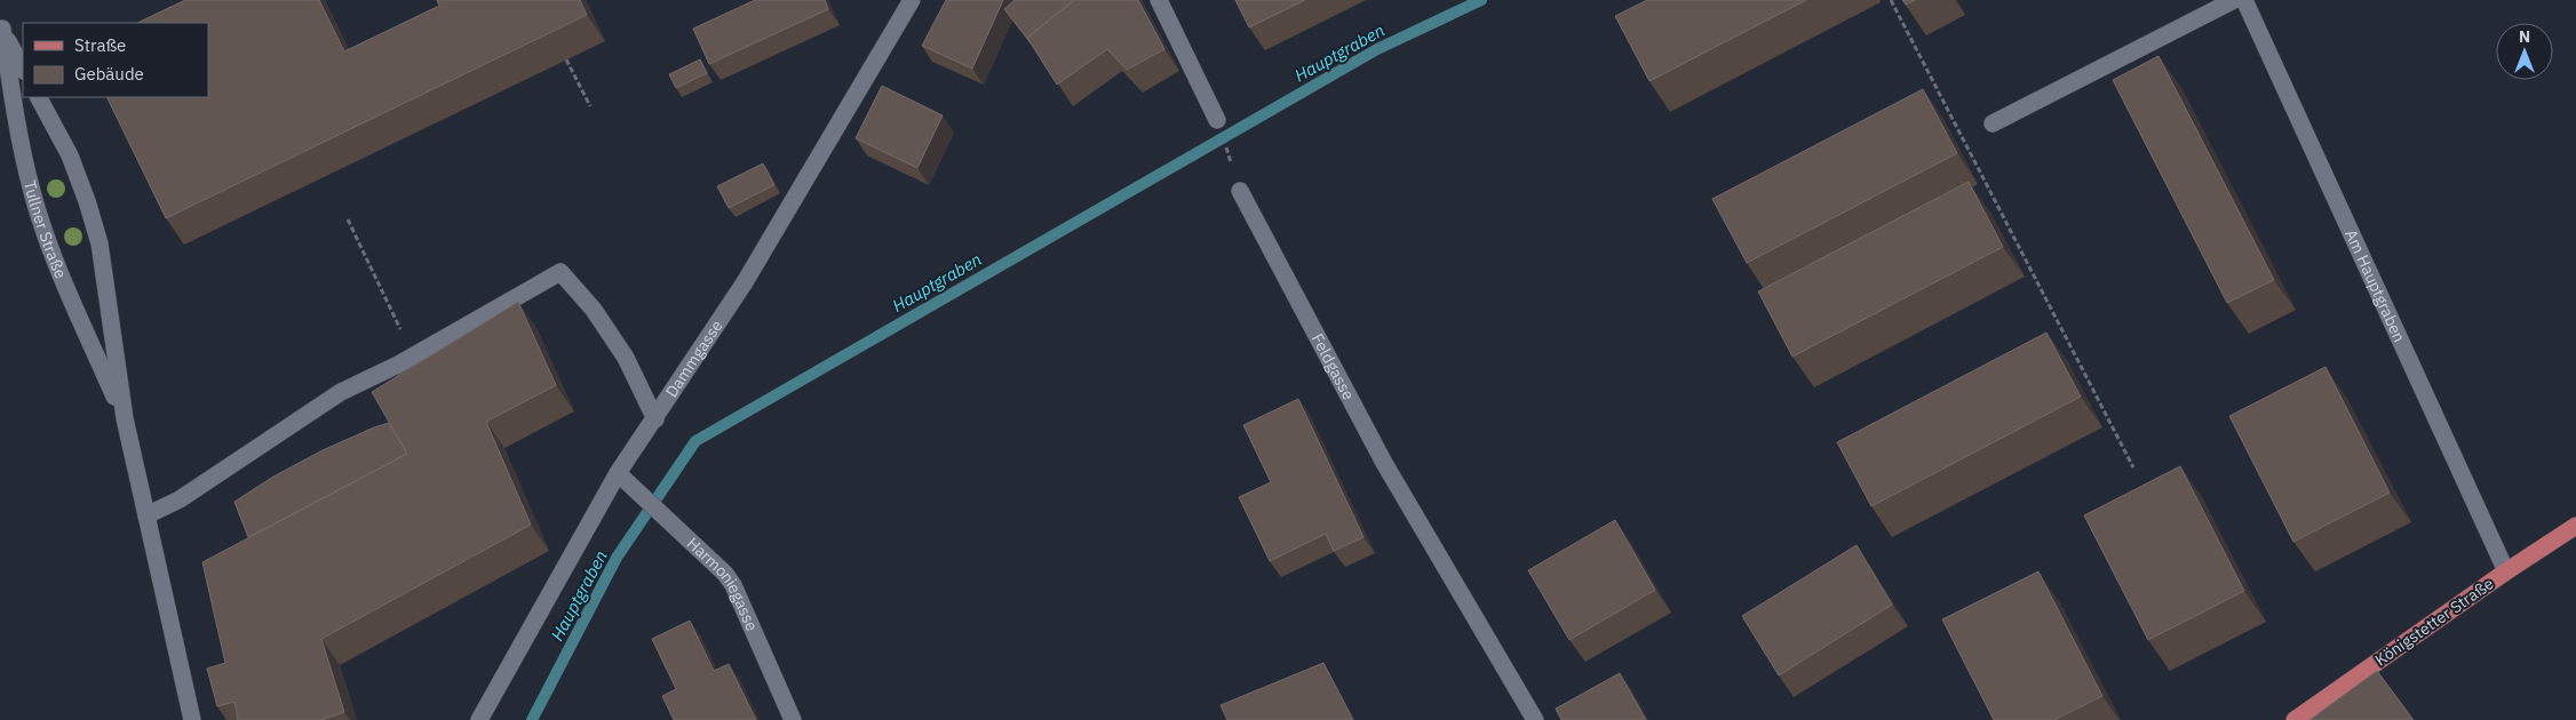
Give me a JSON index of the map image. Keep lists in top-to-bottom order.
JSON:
{
  "streets": {
    "main road": ["Königstetter Straße"],
    "street": [
      "Tullner Straße",
      "Am Hauptgraben",
      "Dammgasse",
      "Feldgasse",
      "Harmoniegasse"
    ]
  },
  "crossings": [
    ["Am Hauptgraben", "Königstetter Straße"],
    ["Dammgasse", "Harmoniegasse"]
  ],
  "water": ["Hauptgraben"],
  "legend": ["Straße", "Gebäude"],
  "north": "top"
}
